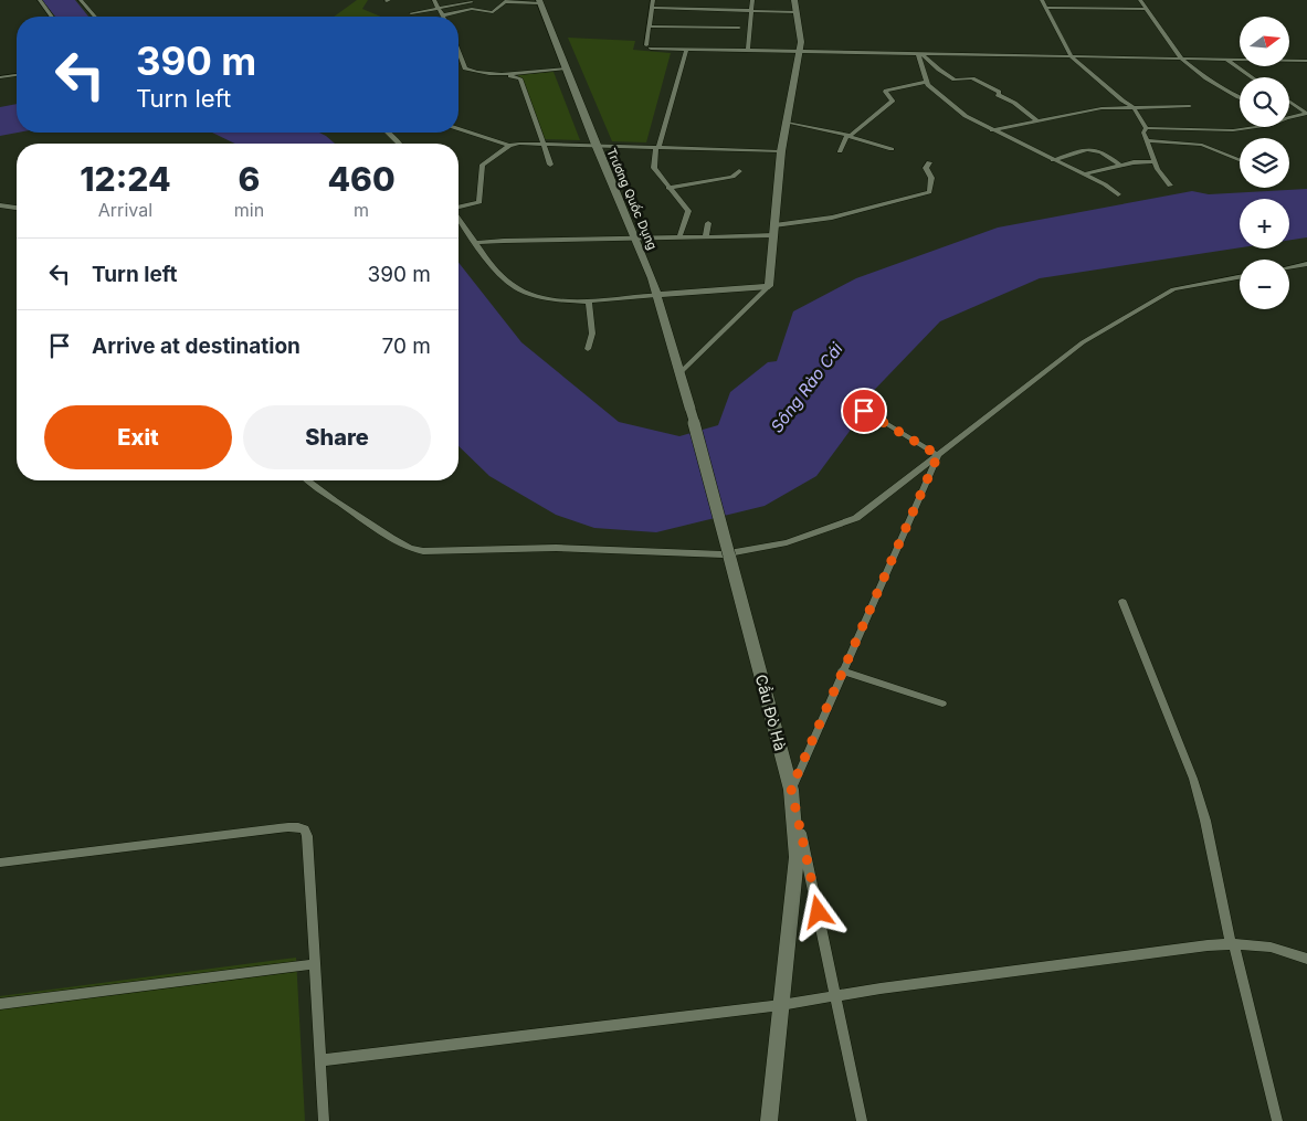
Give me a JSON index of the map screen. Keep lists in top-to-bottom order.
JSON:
{
  "streets": {
    "street": ["Trương Quốc Dụng", "Cầu Đò Hà"]
  },
  "crossings": [
    ["Trương Quốc Dụng", "Cầu Đò Hà"]
  ],
  "water": ["Sông Rào Cái"],
  "north": "right",
  "page": {
    "map_buttons": ["+", "−"],
    "turn": ["390 m", "Turn left"],
    "eta": [
      "12:24",
      "Arrival",
      "6",
      "min",
      "460",
      "m"
    ],
    "list": [
      {
        "name": "Turn left",
        "value": "390 m"
      },
      {
        "name": "Arrive at destination",
        "value": "70 m"
      }
    ],
    "buttons": ["Exit", "Share"]
  }
}
